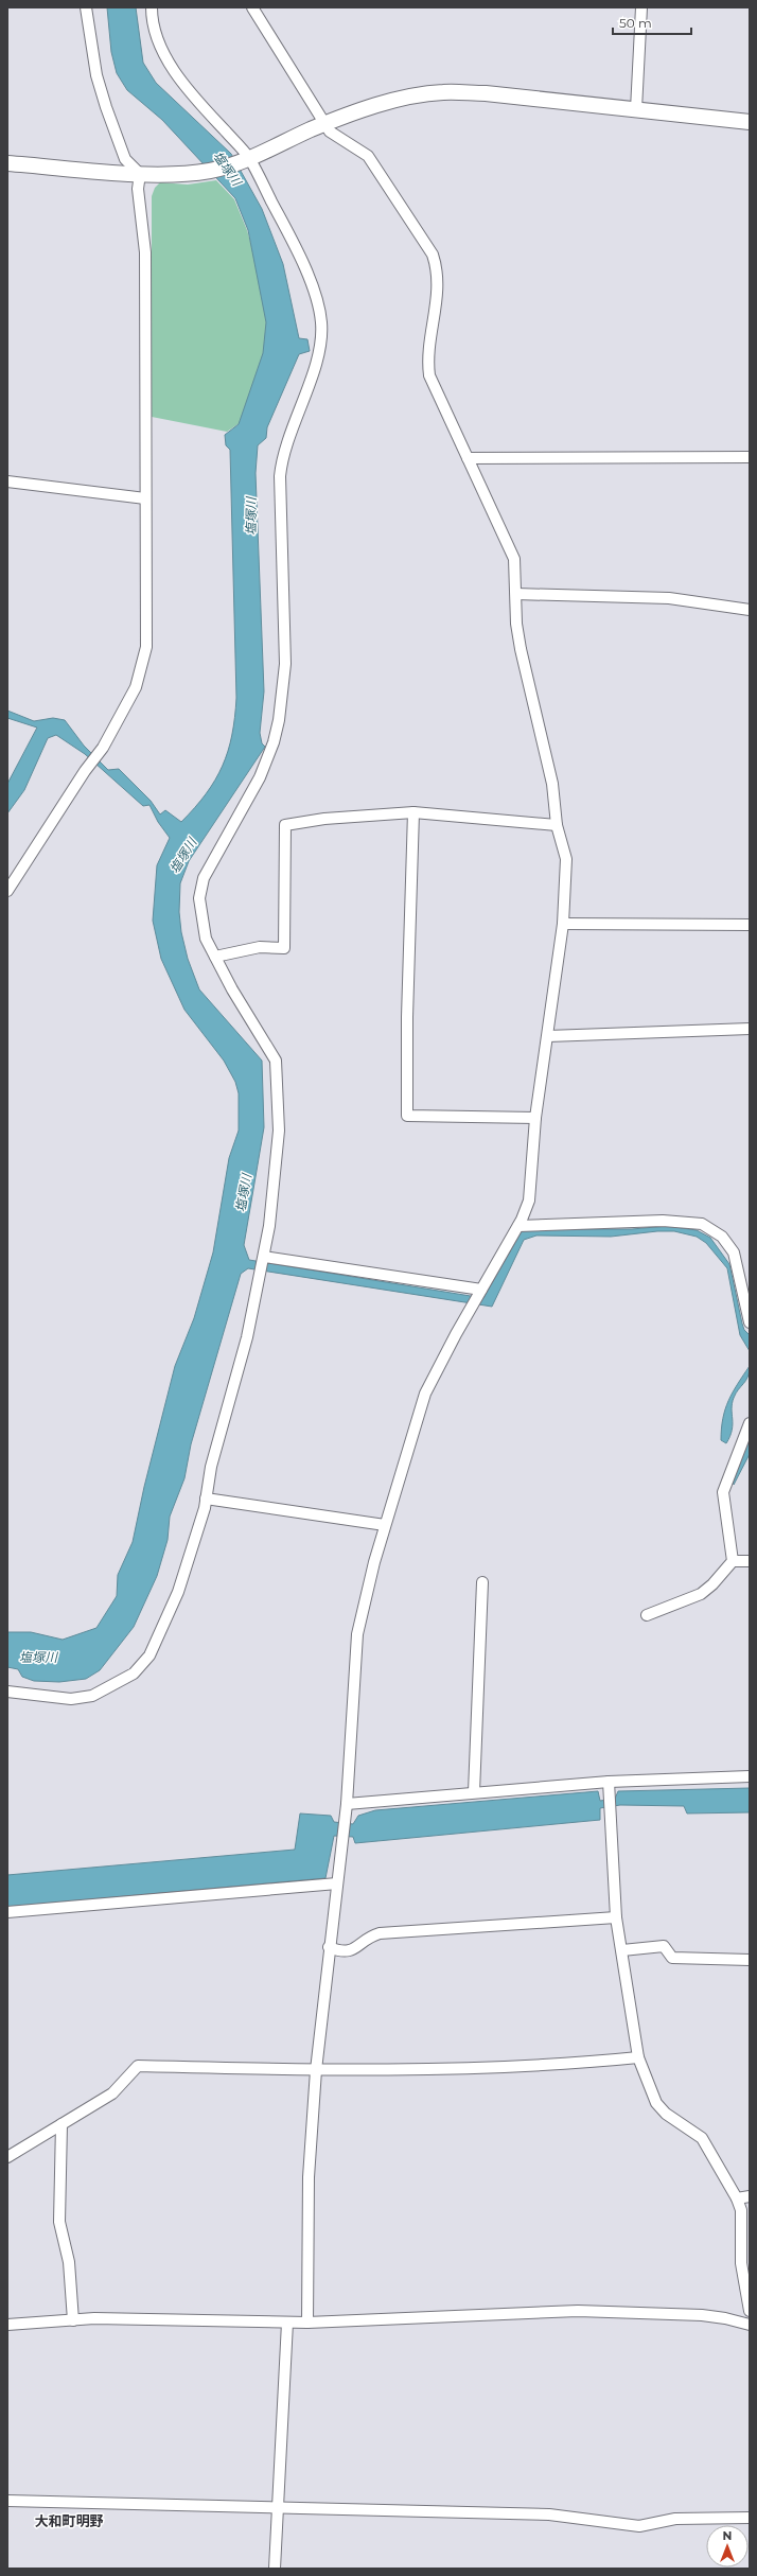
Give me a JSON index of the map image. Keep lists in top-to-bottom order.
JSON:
{
  "districts": ["大和町明野"],
  "water": ["塩塚川"],
  "scale_bar": "50 m",
  "north": "top"
}
